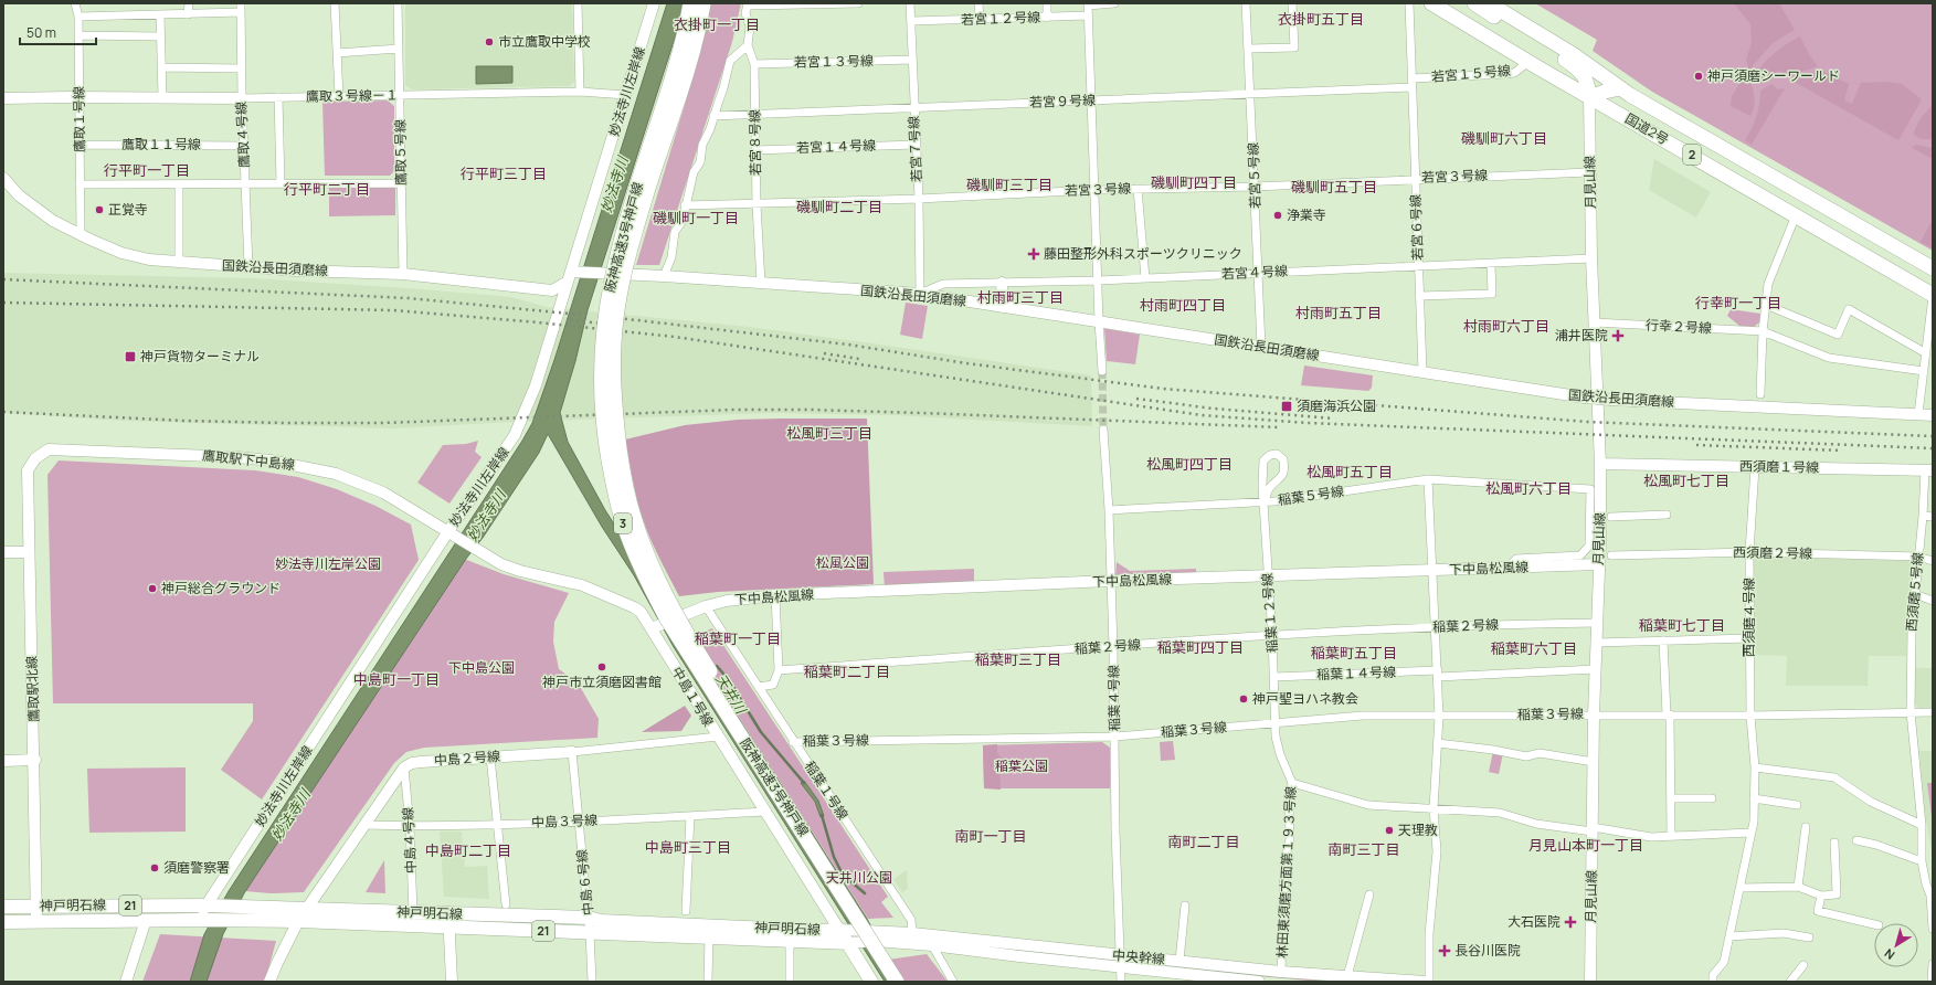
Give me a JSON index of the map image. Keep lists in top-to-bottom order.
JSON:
{
  "streets": {
    "highway": [
      "国道2号",
      "2",
      "阪神高速3号神戸線",
      "3"
    ],
    "main road": ["神戸明石線", "21"],
    "street": [
      "若宮１２号線",
      "若宮１３号線",
      "若宮１５号線",
      "妙法寺川左岸線",
      "鷹取３号線－１",
      "若宮９号線",
      "鷹取１号線",
      "鷹取４号線",
      "若宮８号線",
      "鷹取１１号線",
      "若宮１４号線",
      "若宮７号線",
      "鷹取５号線",
      "若宮５号線",
      "若宮３号線",
      "月見山線",
      "若宮６号線",
      "国鉄沿長田須磨線",
      "若宮４号線",
      "行幸２号線",
      "鷹取駅下中島線",
      "西須磨１号線",
      "稲葉５号線",
      "西須磨２号線",
      "下中島松風線",
      "西須磨５号線",
      "稲葉１２号線",
      "西須磨４号線",
      "稲葉２号線",
      "稲葉１４号線",
      "鷹取駅北線",
      "中島１号線",
      "稲葉４号線",
      "稲葉３号線",
      "中島２号線",
      "稲葉１号線",
      "中島３号線",
      "中島４号線",
      "林田東須磨方面第１９３号線",
      "中島６号線",
      "中央幹線"
    ]
  },
  "crossings": [
    ["若宮１２号線", "若宮７号線"],
    ["若宮１３号線", "若宮８号線"],
    ["若宮１３号線", "若宮７号線"],
    ["若宮１５号線", "国道2号"],
    ["若宮１５号線", "若宮６号線"],
    ["妙法寺川左岸線", "鷹取３号線－１"],
    ["妙法寺川左岸線", "国鉄沿長田須磨線"],
    ["妙法寺川左岸線", "鷹取駅下中島線"],
    ["妙法寺川左岸線", "神戸明石線"],
    ["鷹取３号線－１", "鷹取１号線"],
    ["鷹取３号線－１", "鷹取４号線"],
    ["鷹取３号線－１", "鷹取５号線"],
    ["若宮９号線", "若宮８号線"],
    ["若宮９号線", "若宮７号線"],
    ["若宮９号線", "若宮５号線"],
    ["若宮９号線", "若宮６号線"],
    ["鷹取１号線", "鷹取１１号線"],
    ["鷹取１号線", "国鉄沿長田須磨線"],
    ["国道2号", "月見山線"],
    ["鷹取４号線", "鷹取１１号線"],
    ["鷹取４号線", "国鉄沿長田須磨線"],
    ["若宮８号線", "若宮１４号線"],
    ["若宮８号線", "若宮３号線"],
    ["若宮８号線", "国鉄沿長田須磨線"],
    ["若宮１４号線", "若宮７号線"],
    ["若宮７号線", "若宮３号線"],
    ["若宮７号線", "国鉄沿長田須磨線"],
    ["若宮７号線", "若宮４号線"],
    ["鷹取５号線", "国鉄沿長田須磨線"],
    ["若宮５号線", "若宮３号線"],
    ["若宮５号線", "国鉄沿長田須磨線"],
    ["若宮５号線", "若宮４号線"],
    ["若宮３号線", "月見山線"],
    ["若宮３号線", "若宮６号線"],
    ["月見山線", "若宮４号線"],
    ["月見山線", "行幸２号線"],
    ["月見山線", "西須磨１号線"],
    ["月見山線", "下中島松風線"],
    ["月見山線", "稲葉２号線"],
    ["月見山線", "稲葉１４号線"],
    ["月見山線", "稲葉３号線"],
    ["若宮６号線", "国鉄沿長田須磨線"],
    ["若宮６号線", "若宮４号線"],
    ["国鉄沿長田須磨線", "若宮４号線"],
    ["鷹取駅下中島線", "鷹取駅北線"],
    ["鷹取駅下中島線", "中島１号線"],
    ["西須磨１号線", "西須磨５号線"],
    ["西須磨１号線", "西須磨４号線"],
    ["稲葉５号線", "下中島松風線"],
    ["稲葉５号線", "稲葉１２号線"],
    ["稲葉５号線", "稲葉４号線"],
    ["西須磨２号線", "西須磨５号線"],
    ["西須磨２号線", "西須磨４号線"],
    ["下中島松風線", "稲葉１２号線"],
    ["下中島松風線", "中島１号線"],
    ["下中島松風線", "稲葉４号線"],
    ["下中島松風線", "稲葉１号線"],
    ["西須磨５号線", "稲葉３号線"],
    ["稲葉１２号線", "稲葉２号線"],
    ["稲葉１２号線", "稲葉１４号線"],
    ["稲葉１２号線", "稲葉３号線"],
    ["稲葉１２号線", "林田東須磨方面第１９３号線"],
    ["西須磨４号線", "稲葉３号線"],
    ["稲葉２号線", "稲葉４号線"],
    ["鷹取駅北線", "神戸明石線"],
    ["中島１号線", "中島２号線"],
    ["中島１号線", "中島３号線"],
    ["中島１号線", "神戸明石線"],
    ["中島１号線", "中央幹線"],
    ["稲葉４号線", "稲葉３号線"],
    ["稲葉４号線", "中央幹線"],
    ["稲葉３号線", "稲葉１号線"],
    ["稲葉３号線", "林田東須磨方面第１９３号線"],
    ["中島２号線", "中島４号線"],
    ["中島２号線", "中島６号線"],
    ["稲葉１号線", "中央幹線"],
    ["中島３号線", "中島４号線"],
    ["中島３号線", "中島６号線"],
    ["中島４号線", "神戸明石線"],
    ["林田東須磨方面第１９３号線", "中央幹線"],
    ["中島６号線", "神戸明石線"],
    ["神戸明石線", "中央幹線"]
  ],
  "districts": [
    "衣掛町五丁目",
    "衣掛町一丁目",
    "磯馴町六丁目",
    "行平町一丁目",
    "行平町三丁目",
    "磯馴町四丁目",
    "磯馴町三丁目",
    "磯馴町五丁目",
    "行平町二丁目",
    "磯馴町二丁目",
    "磯馴町一丁目",
    "村雨町三丁目",
    "行幸町一丁目",
    "村雨町四丁目",
    "村雨町五丁目",
    "村雨町六丁目",
    "松風町三丁目",
    "松風町四丁目",
    "松風町五丁目",
    "松風町七丁目",
    "松風町六丁目",
    "稲葉町七丁目",
    "稲葉町一丁目",
    "稲葉町四丁目",
    "稲葉町六丁目",
    "稲葉町五丁目",
    "稲葉町三丁目",
    "稲葉町二丁目",
    "中島町一丁目",
    "南町一丁目",
    "南町二丁目",
    "月見山本町一丁目",
    "中島町三丁目",
    "南町三丁目",
    "中島町二丁目"
  ],
  "water": ["妙法寺川", "天井川"],
  "parks": [
    "松風公園",
    "妙法寺川左岸公園",
    "下中島公園",
    "稲葉公園",
    "天井川公園"
  ],
  "places": {
    "other": [
      "市立鷹取中学校",
      "神戸須磨シーワールド",
      "正覚寺",
      "浄業寺",
      "神戸総合グラウンド",
      "神戸市立須磨図書館",
      "神戸聖ヨハネ教会",
      "天理教",
      "須磨警察署"
    ],
    "health": [
      "藤田整形外科スポーツクリニック",
      "浦井医院",
      "大石医院",
      "長谷川医院"
    ],
    "transit": ["神戸貨物ターミナル", "須磨海浜公園"]
  },
  "scale_bar": "50 m",
  "north": "bottom left"
}
